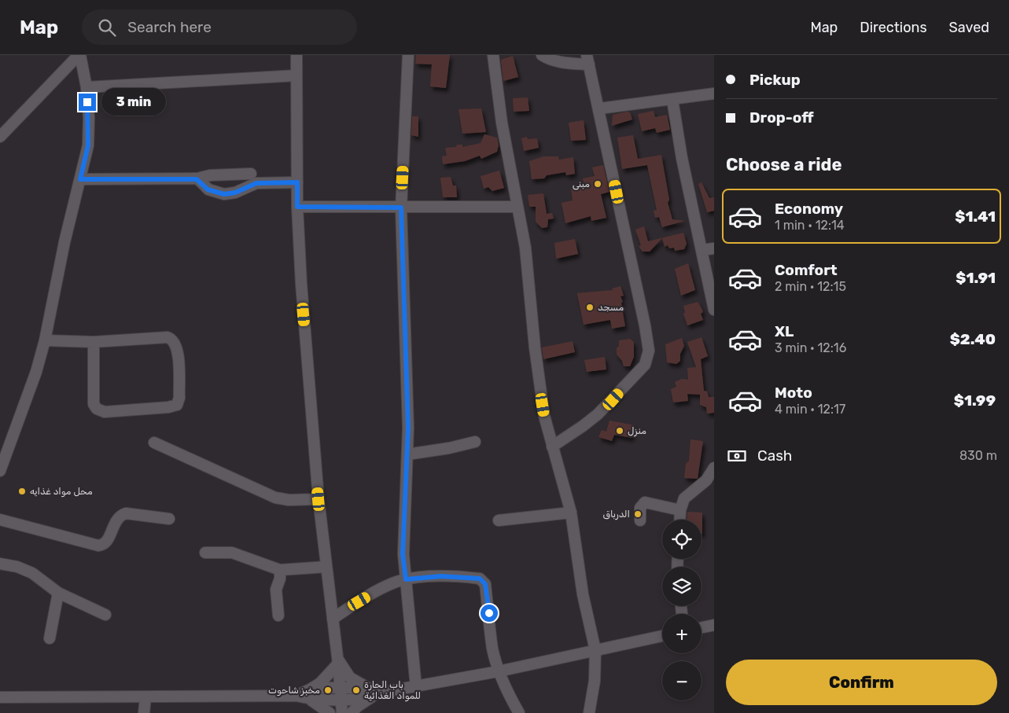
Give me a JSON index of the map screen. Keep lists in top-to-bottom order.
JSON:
{
  "places": [
    "مبنى",
    "مسجد",
    "منزل",
    "محل مواد غذايه",
    "الدرباق",
    "مخبز شاحوت",
    "باب الحارة للمواد الغذائية"
  ],
  "page": {
    "header": "Map",
    "search": "Search here",
    "nav": ["Map", "Directions", "Saved"],
    "banner": ["Pickup", "Drop-off"],
    "bubble": "3 min",
    "heading": "Choose a ride",
    "list": [
      {
        "name": "Economy",
        "note": "1 min · 12:14",
        "value": "$1.41"
      },
      {
        "name": "Comfort",
        "note": "2 min · 12:15",
        "value": "$1.91"
      },
      {
        "name": "XL",
        "note": "3 min · 12:16",
        "value": "$2.40"
      },
      {
        "name": "Moto",
        "note": "4 min · 12:17",
        "value": "$1.99"
      }
    ],
    "pay": ["Cash", "830 m"],
    "map_buttons": ["+", "−"],
    "buttons": "Confirm"
  }
}
